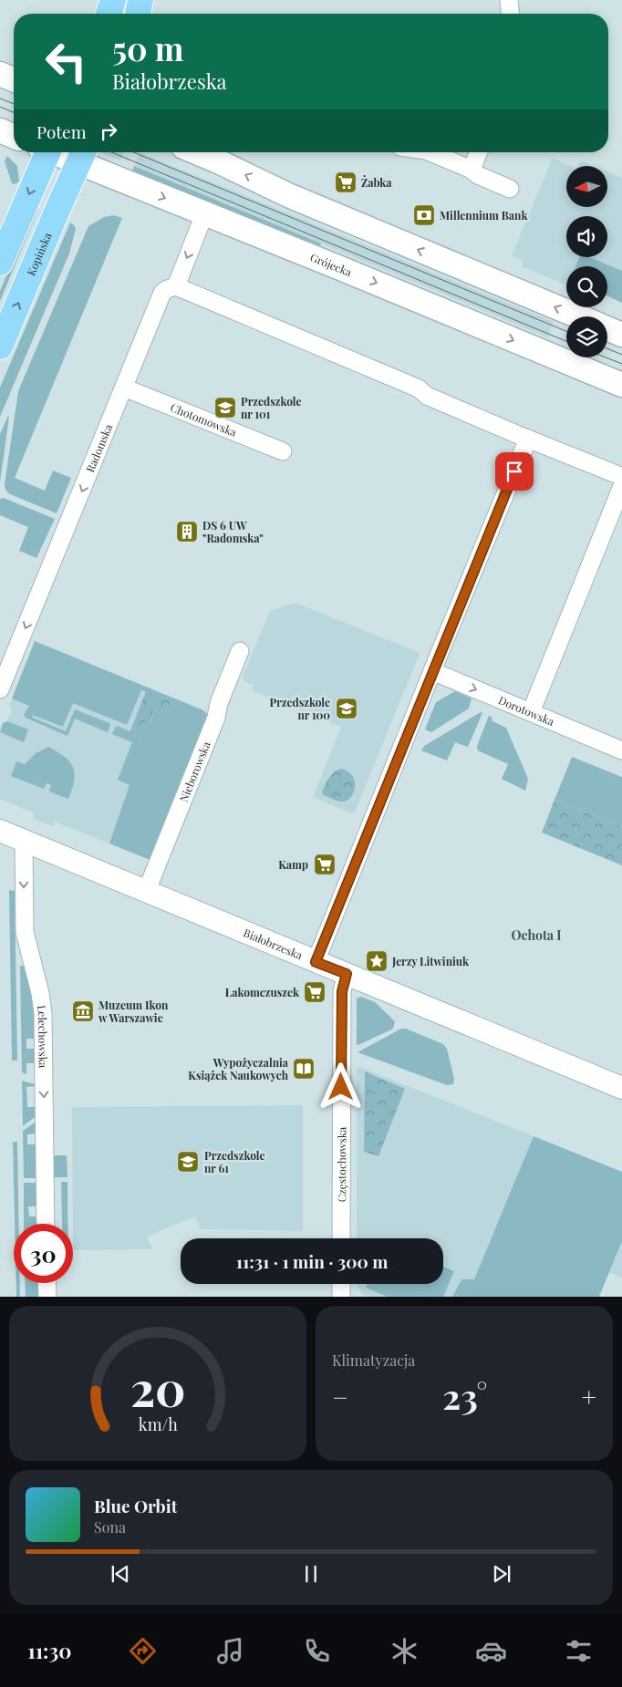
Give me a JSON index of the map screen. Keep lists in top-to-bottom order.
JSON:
{
  "streets": {
    "main road": ["Kopińska", "Grójecka"],
    "street": [
      "Chotomowska",
      "Radomska",
      "Dorotowska",
      "Nieborowska",
      "Białobrzeska",
      "Lelechowska",
      "Częstochowska"
    ]
  },
  "crossings": [
    ["Kopińska", "Grójecka"],
    ["Grójecka", "Radomska"],
    ["Chotomowska", "Radomska"],
    ["Nieborowska", "Białobrzeska"],
    ["Białobrzeska", "Lelechowska"],
    ["Białobrzeska", "Częstochowska"]
  ],
  "one_way": ["Radomska", "Dorotowska", "Lelechowska"],
  "districts": ["Ochota I"],
  "places": {
    "supermarket": ["Żabka", "Kamp", "Łakomczuszek"],
    "bank": ["Millennium Bank"],
    "school or university": ["Przedszkole nr 101", "Przedszkole nr 100", "Przedszkole nr 61"],
    "building": ["DS 6 UW \"Radomska\""],
    "place": ["Jerzy Litwiniuk"],
    "museum": ["Muzeum Ikon w Warszawie"],
    "library": ["Wypożyczalnia Książek Naukowych"]
  },
  "north": "left",
  "page": {
    "turn": ["50 m", "Białobrzeska"],
    "then": "Potem",
    "limit": "30",
    "trip": "11:31 · 1 min · 300 m",
    "tile": "Klimatyzacja",
    "heat": ["−", "23°", "+"],
    "song": ["Blue Orbit", "Sona"],
    "tabs": "11:30",
    "gauge": ["20", "km/h"]
  }
}
